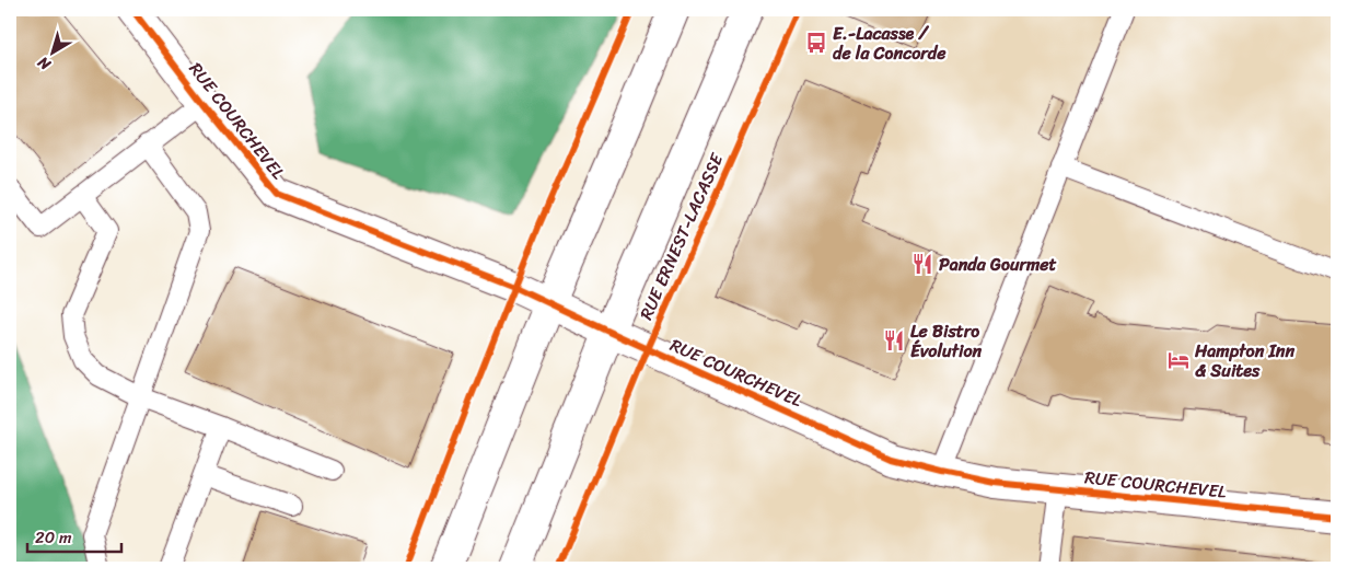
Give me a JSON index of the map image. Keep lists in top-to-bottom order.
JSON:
{
  "streets": {
    "street": ["RUE COURCHEVEL", "RUE ERNEST-LACASSE"]
  },
  "crossings": [
    ["RUE COURCHEVEL", "RUE ERNEST-LACASSE"]
  ],
  "places": {
    "bus stop": ["E.-Lacasse / de la Concorde"],
    "restaurant": ["Panda Gourmet", "Le Bistro Évolution"],
    "hotel": ["Hampton Inn & Suites"]
  },
  "scale_bar": "20 m",
  "north": "bottom left"
}
